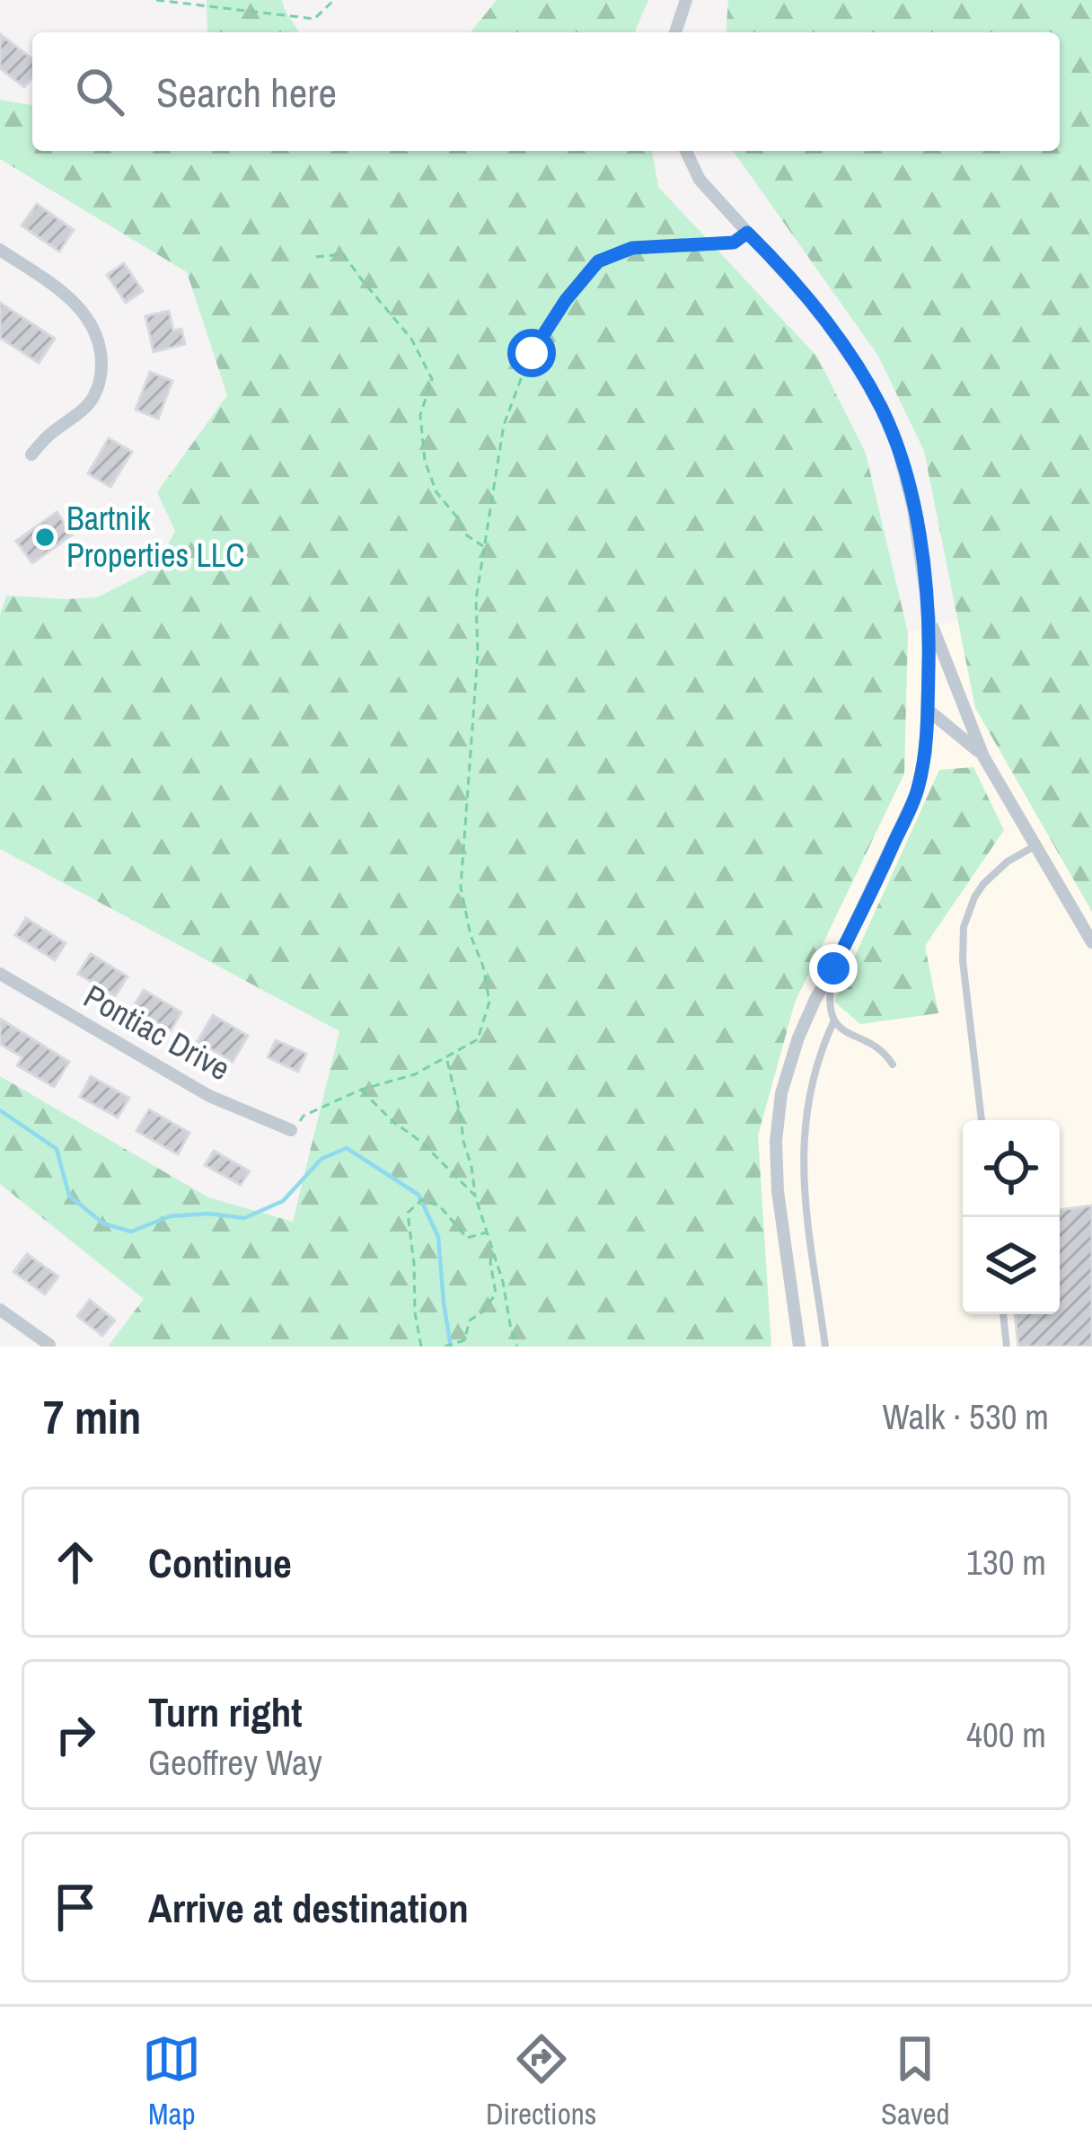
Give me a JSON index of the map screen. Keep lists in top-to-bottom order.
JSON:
{
  "streets": {
    "street": ["Pontiac Drive"]
  },
  "places": ["Bartnik Properties LLC"],
  "page": {
    "search": "Search here",
    "heading": ["7 min", "Walk · 530 m"],
    "list": [
      ["Continue", "130 m"],
      ["Turn right", "Geoffrey Way", "400 m"],
      "Arrive at destination"
    ],
    "nav": ["Map", "Directions", "Saved"]
  }
}
